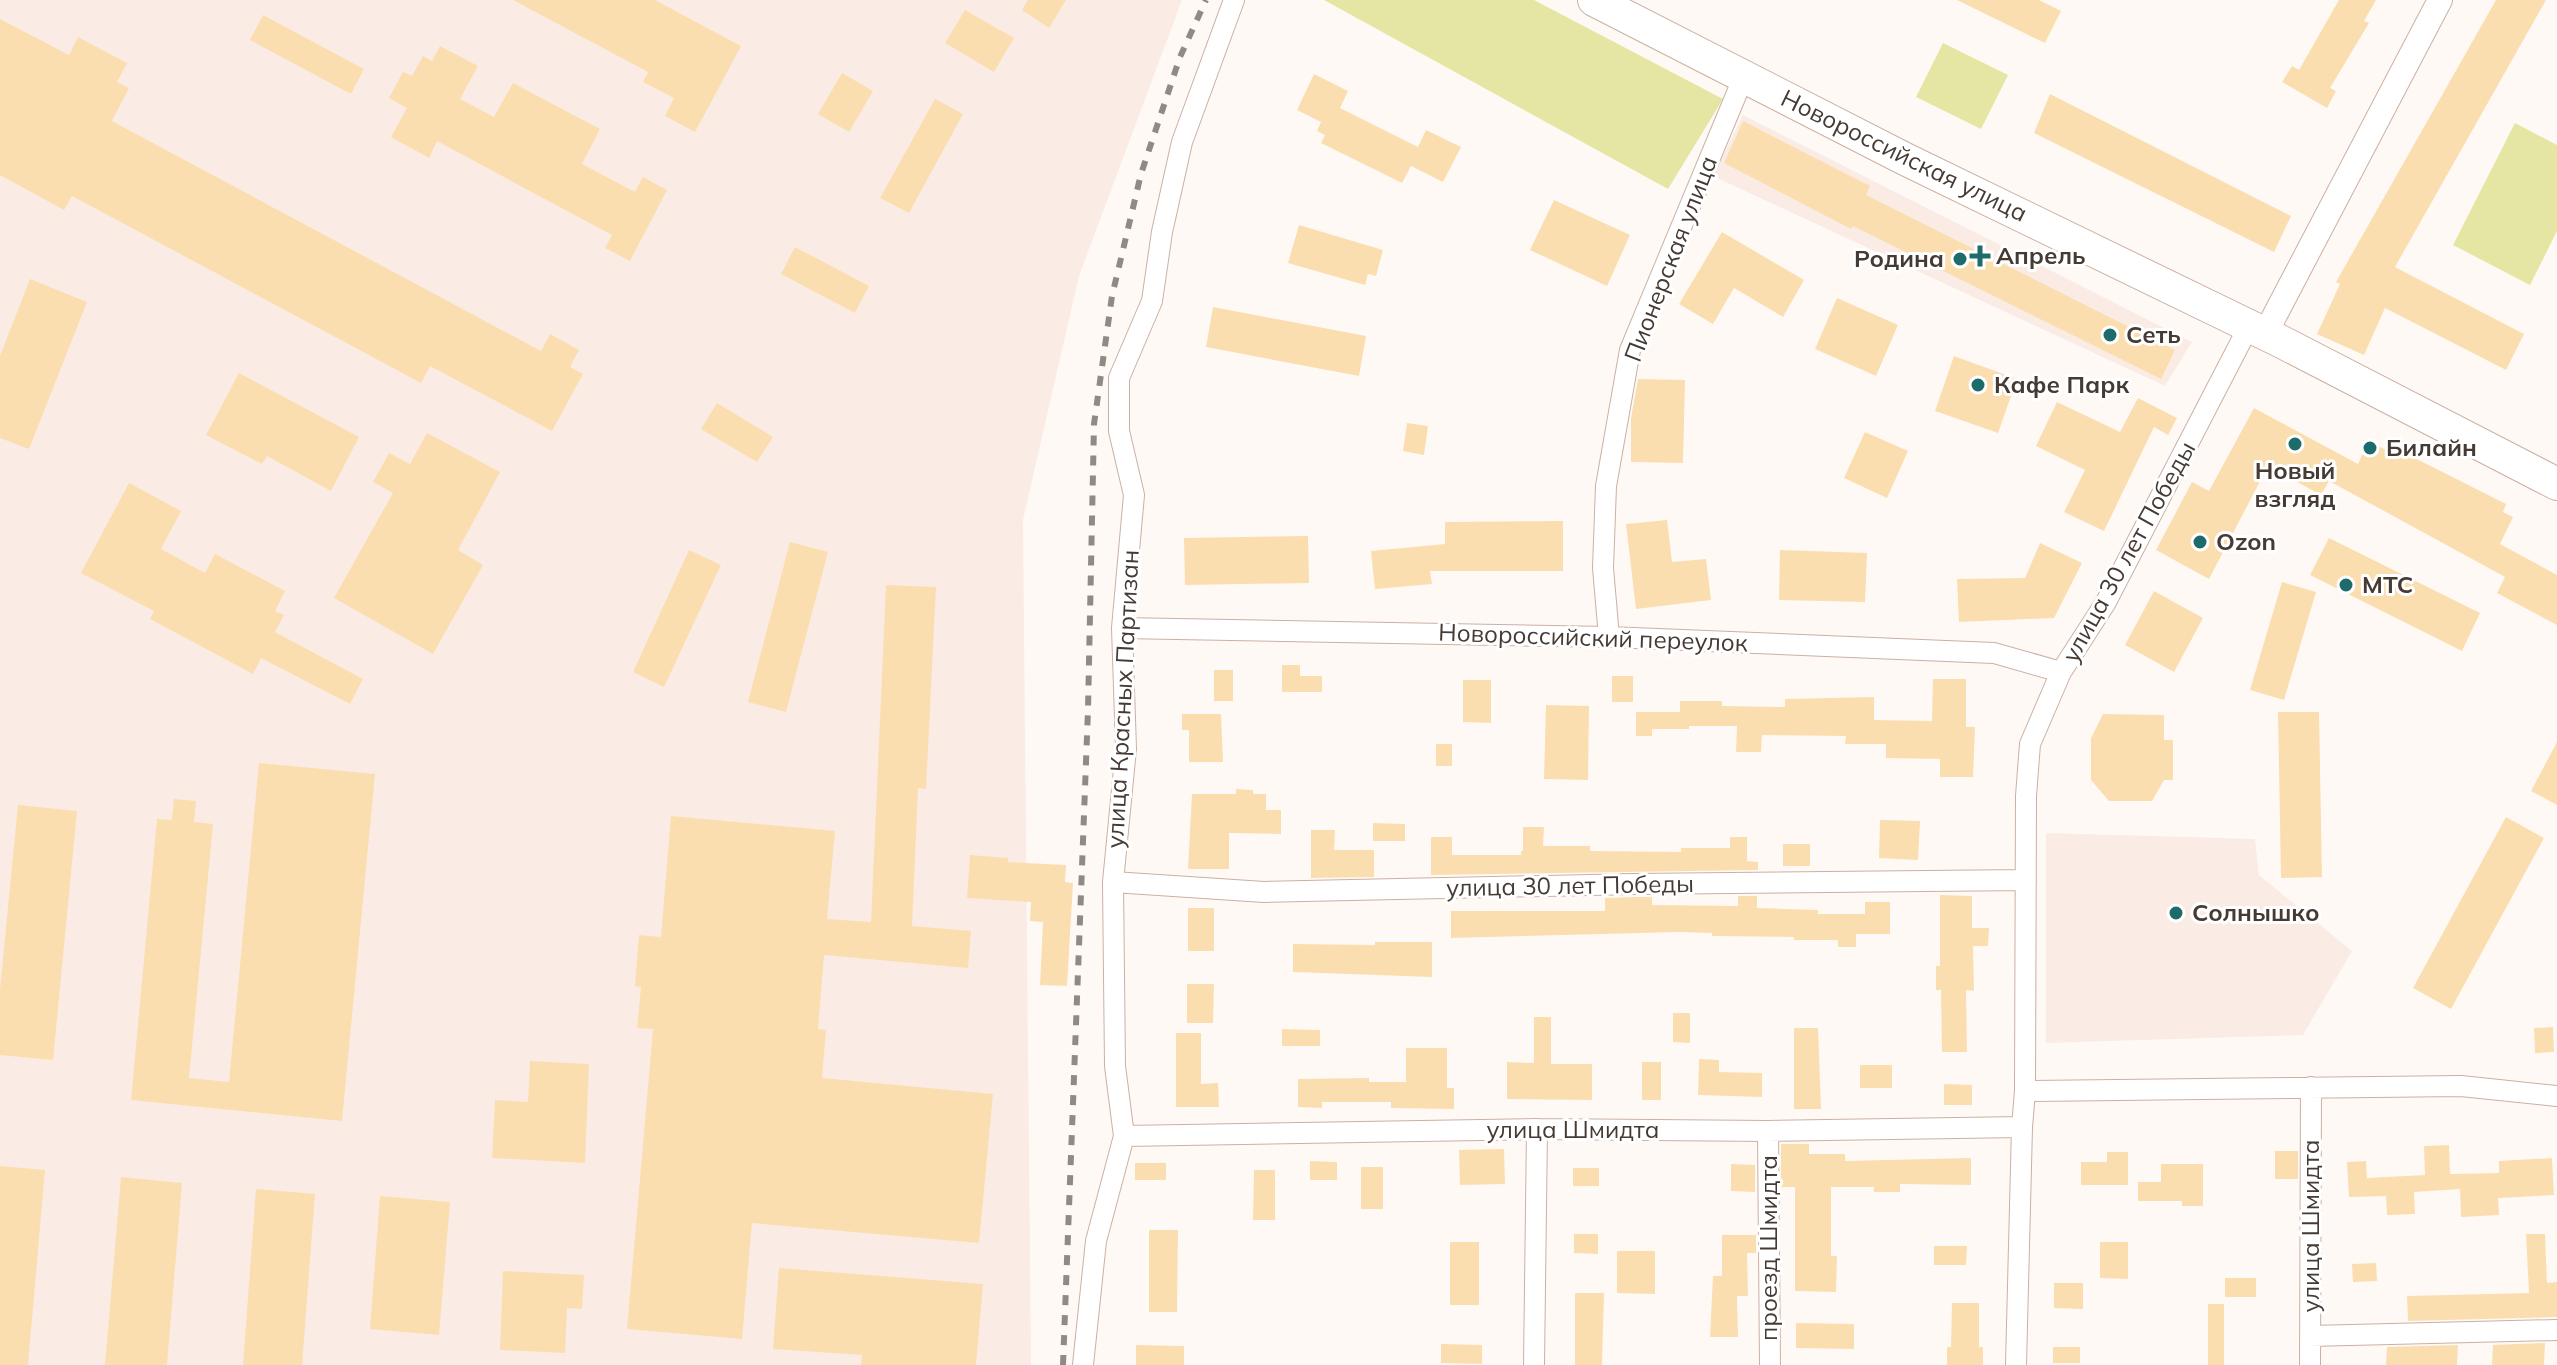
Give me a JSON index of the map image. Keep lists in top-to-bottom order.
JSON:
{
  "streets": {
    "main road": ["Новороссийская улица"],
    "street": [
      "Пионерская улица",
      "улица 30 лет Победы",
      "Новороссийский переулок",
      "улица Красных Партизан",
      "улица Шмидта",
      "проезд Шмидта"
    ]
  },
  "crossings": [
    ["Новороссийская улица", "Пионерская улица"],
    ["Новороссийская улица", "улица 30 лет Победы"],
    ["Пионерская улица", "Новороссийский переулок"],
    ["улица 30 лет Победы", "Новороссийский переулок"],
    ["улица 30 лет Победы", "улица Красных Партизан"],
    ["улица 30 лет Победы", "улица Шмидта"],
    ["Новороссийский переулок", "улица Красных Партизан"],
    ["улица Красных Партизан", "улица Шмидта"],
    ["улица Шмидта", "проезд Шмидта"]
  ],
  "places": {
    "health": ["Апрель"],
    "other": [
      "Родина",
      "Сеть",
      "Кафе Парк",
      "Новый взгляд",
      "Билайн",
      "Ozon",
      "МТС",
      "Солнышко"
    ]
  }
}
